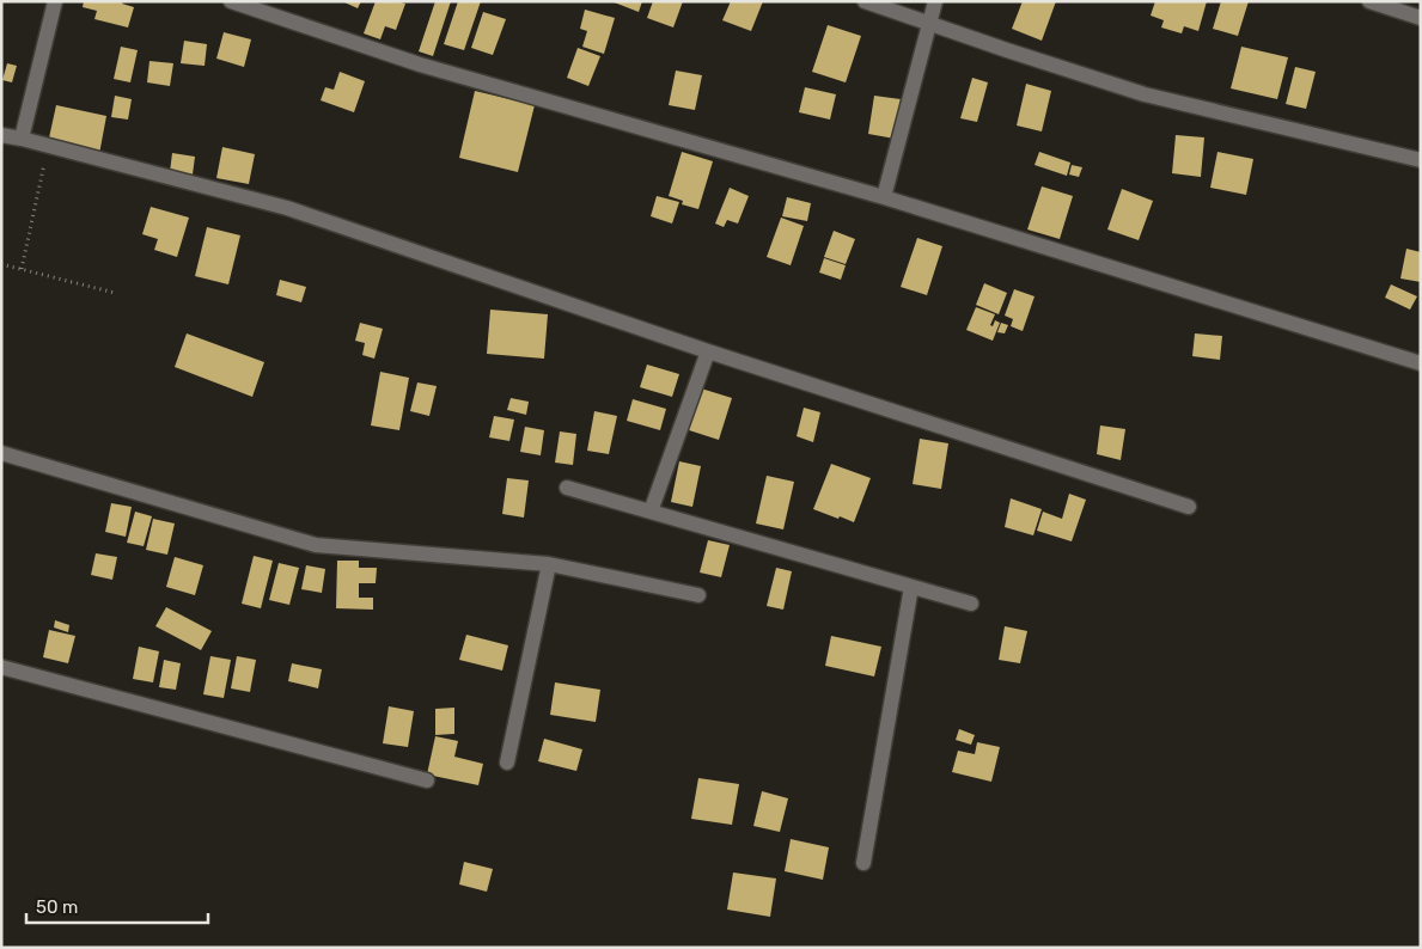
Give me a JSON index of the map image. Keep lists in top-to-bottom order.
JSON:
{
  "scale_bar": "50 m"
}
